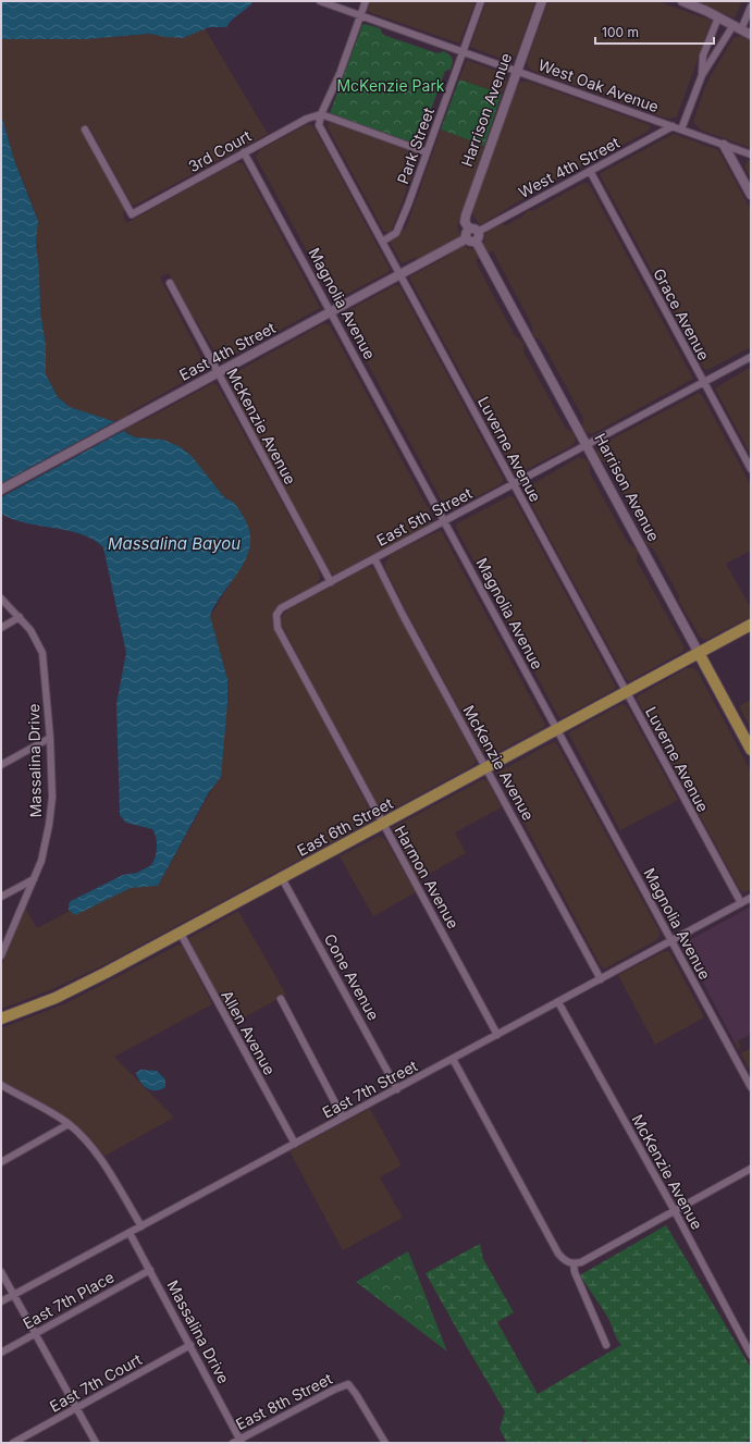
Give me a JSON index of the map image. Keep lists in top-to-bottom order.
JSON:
{
  "streets": {
    "main road": ["Harrison Avenue", "East 6th Street"],
    "street": [
      "West Oak Avenue",
      "Park Street",
      "3rd Court",
      "West 4th Street",
      "Magnolia Avenue",
      "Grace Avenue",
      "East 4th Street",
      "McKenzie Avenue",
      "Luverne Avenue",
      "East 5th Street",
      "Massalina Drive",
      "Harmon Avenue",
      "Cone Avenue",
      "Allen Avenue",
      "East 7th Street",
      "East 7th Place",
      "East 7th Court",
      "East 8th Street"
    ]
  },
  "crossings": [
    ["West Oak Avenue", "Harrison Avenue"],
    ["West Oak Avenue", "Park Street"],
    ["West Oak Avenue", "West 4th Street"],
    ["Harrison Avenue", "West 4th Street"],
    ["Harrison Avenue", "East 4th Street"],
    ["Harrison Avenue", "East 5th Street"],
    ["Harrison Avenue", "East 6th Street"],
    ["Park Street", "Luverne Avenue"],
    ["3rd Court", "Magnolia Avenue"],
    ["3rd Court", "Luverne Avenue"],
    ["West 4th Street", "Grace Avenue"],
    ["Magnolia Avenue", "East 4th Street"],
    ["Magnolia Avenue", "East 5th Street"],
    ["Magnolia Avenue", "East 6th Street"],
    ["Magnolia Avenue", "East 7th Street"],
    ["Grace Avenue", "East 5th Street"],
    ["East 4th Street", "McKenzie Avenue"],
    ["East 4th Street", "Luverne Avenue"],
    ["McKenzie Avenue", "East 5th Street"],
    ["McKenzie Avenue", "East 6th Street"],
    ["McKenzie Avenue", "East 7th Street"],
    ["Luverne Avenue", "East 5th Street"],
    ["Luverne Avenue", "East 6th Street"],
    ["Luverne Avenue", "East 7th Street"],
    ["East 5th Street", "Harmon Avenue"],
    ["Massalina Drive", "East 7th Street"],
    ["Massalina Drive", "East 7th Place"],
    ["Massalina Drive", "East 7th Court"],
    ["Massalina Drive", "East 8th Street"],
    ["East 6th Street", "Harmon Avenue"],
    ["East 6th Street", "Cone Avenue"],
    ["East 6th Street", "Allen Avenue"],
    ["Harmon Avenue", "East 7th Street"],
    ["Cone Avenue", "East 7th Street"],
    ["Allen Avenue", "East 7th Street"]
  ],
  "water": ["Massalina Bayou"],
  "parks": ["McKenzie Park"],
  "scale_bar": "100 m"
}
